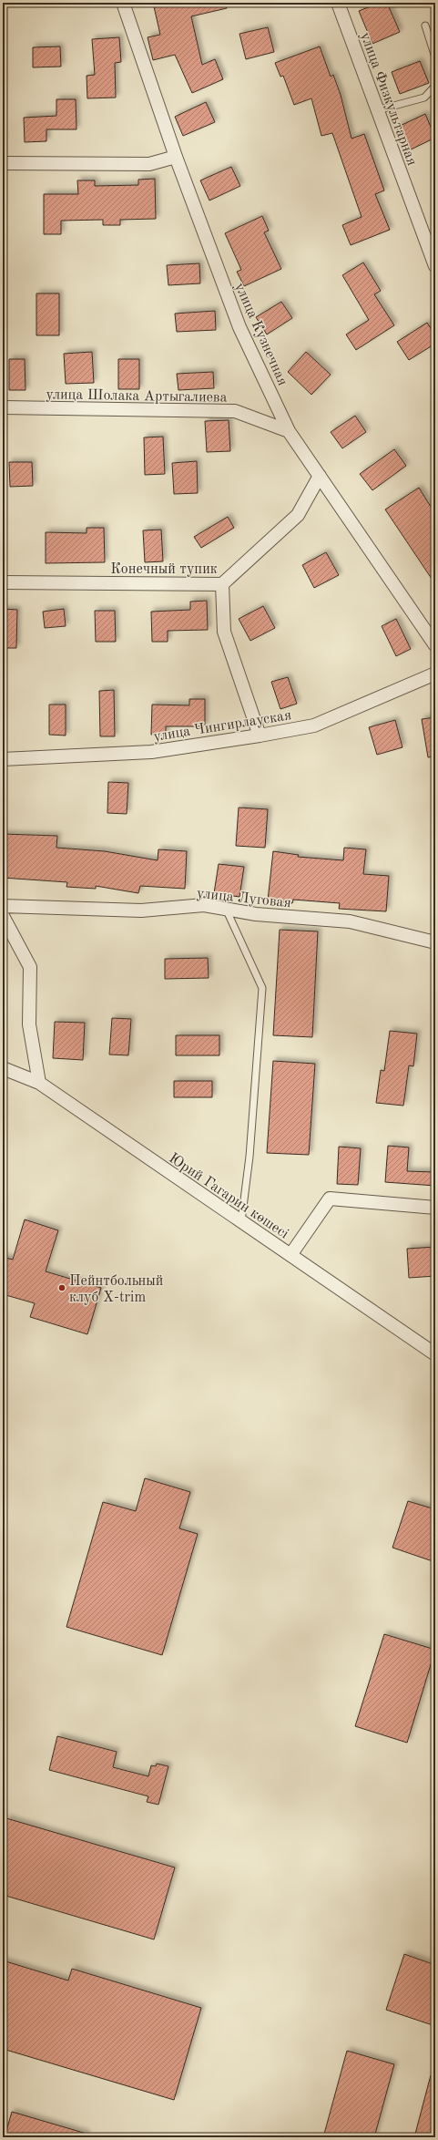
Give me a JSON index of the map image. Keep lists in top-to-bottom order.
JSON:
{
  "streets": {
    "street": [
      "улица Физкультарная",
      "улица Кузнечная",
      "улица Шолака Артыгалиева",
      "Конечный тупик",
      "улица Чингирлауская",
      "улица Луговая",
      "Юрий Гагарин көшесі"
    ]
  },
  "crossings": [
    ["улица Кузнечная", "улица Шолака Артыгалиева"],
    ["улица Кузнечная", "Конечный тупик"]
  ],
  "places": ["Пейнтбольный клуб X-trim"]
}
